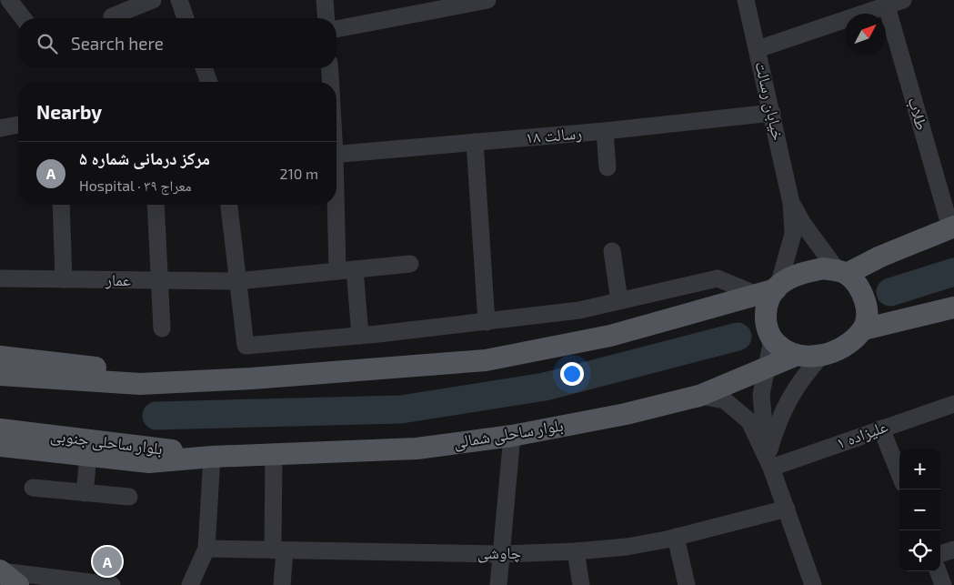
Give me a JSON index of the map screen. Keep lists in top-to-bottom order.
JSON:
{
  "streets": {
    "main road": ["بلوار ساحلی شمالی", "بلوار ساحلی جنوبی"],
    "street": [
      "خیابان رسالت",
      "طلاب",
      "رسالت ۱۸",
      "عمار",
      "علیزاده ۱",
      "چاوشی"
    ]
  },
  "crossings": [
    ["خیابان رسالت", "رسالت ۱۸"],
    ["خیابان رسالت", "بلوار ساحلی شمالی"],
    ["بلوار ساحلی شمالی", "بلوار ساحلی جنوبی"]
  ],
  "north": "top right",
  "page": {
    "search": "Search here",
    "heading": "Nearby",
    "list": [
      {
        "mark": "A",
        "name": "مرکز درمانی شماره ۵",
        "note": "Hospital · معراج ۳۹",
        "value": "210 m"
      }
    ],
    "map_buttons": ["+", "−"],
    "pins": "A"
  }
}
